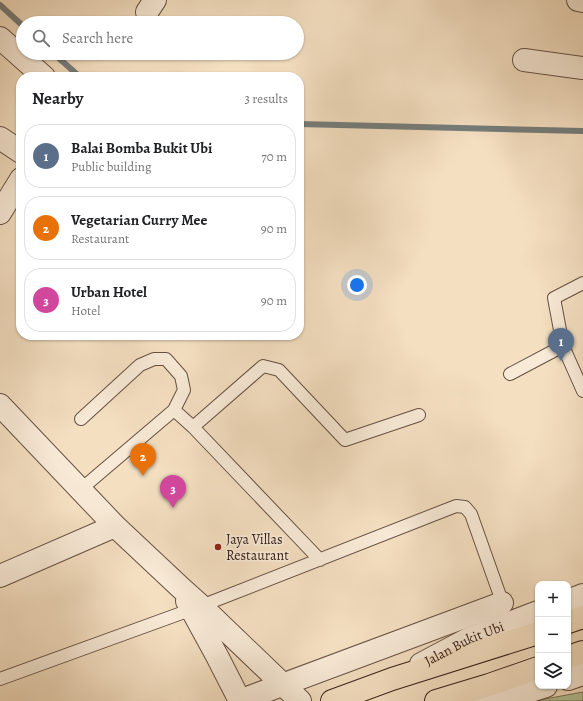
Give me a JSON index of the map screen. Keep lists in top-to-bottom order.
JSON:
{
  "streets": {
    "street": ["Jalan Bukit Ubi"]
  },
  "places": ["Jaya Villas Restaurant"],
  "page": {
    "search": "Search here",
    "heading": ["Nearby", "3 results"],
    "list": [
      {
        "mark": "1",
        "name": "Balai Bomba Bukit Ubi",
        "note": "Public building",
        "value": "70 m"
      },
      {
        "mark": "2",
        "name": "Vegetarian Curry Mee",
        "note": "Restaurant",
        "value": "90 m"
      },
      {
        "mark": "3",
        "name": "Urban Hotel",
        "note": "Hotel",
        "value": "90 m"
      }
    ],
    "pins": ["1", "2", "3"],
    "map_buttons": ["+", "−"]
  }
}
